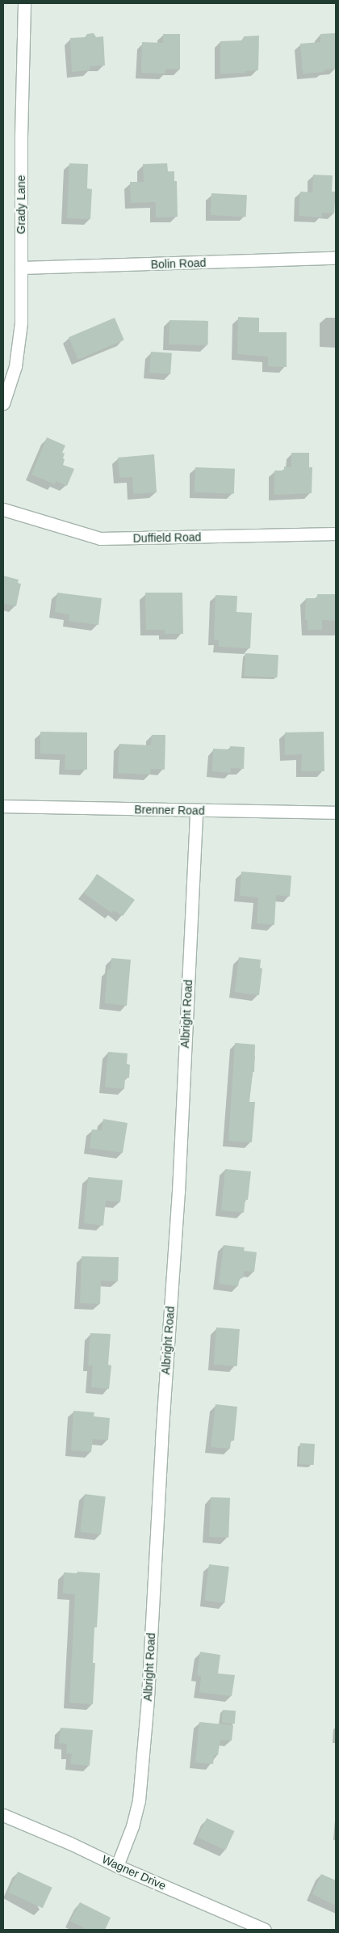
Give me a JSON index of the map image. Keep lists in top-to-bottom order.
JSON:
{
  "streets": {
    "street": [
      "Grady Lane",
      "Bolin Road",
      "Duffield Road",
      "Brenner Road",
      "Albright Road",
      "Wagner Drive"
    ]
  },
  "crossings": [
    ["Grady Lane", "Bolin Road"],
    ["Brenner Road", "Albright Road"],
    ["Albright Road", "Wagner Drive"]
  ]
}
